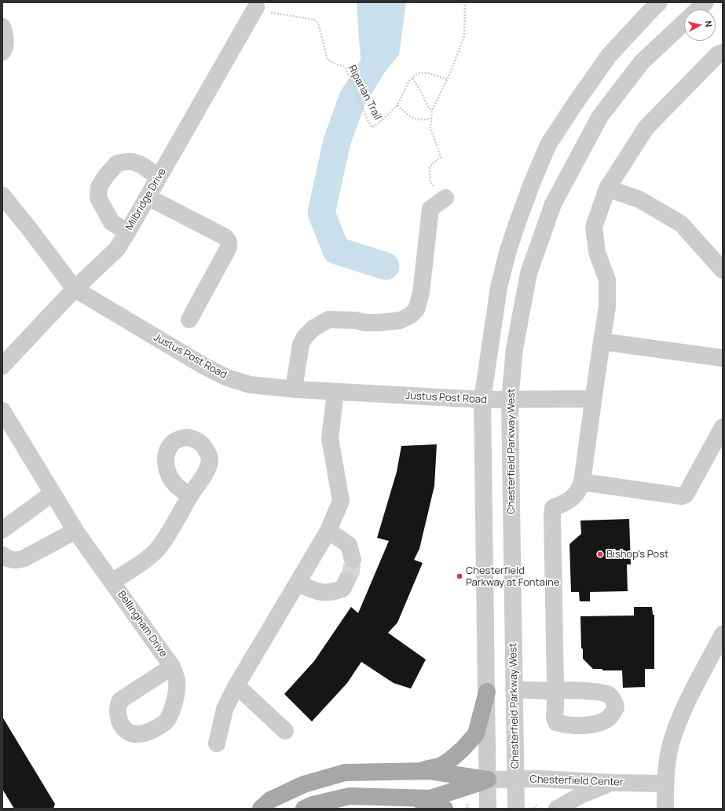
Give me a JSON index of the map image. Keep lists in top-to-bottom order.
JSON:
{
  "streets": {
    "street": [
      "Milbridge Drive",
      "Justus Post Road",
      "Chesterfield Parkway West",
      "Bellingham Drive",
      "Chesterfield Center"
    ],
    "path": ["Riparian Trail"]
  },
  "crossings": [
    ["Riparian Trail", "Milbridge Drive"],
    ["Milbridge Drive", "Justus Post Road"],
    ["Justus Post Road", "Chesterfield Parkway West"],
    ["Chesterfield Parkway West", "Chesterfield Center"]
  ],
  "places": ["Bishop's Post", "Chesterfield Parkway at Fontaine"],
  "north": "right"
}
